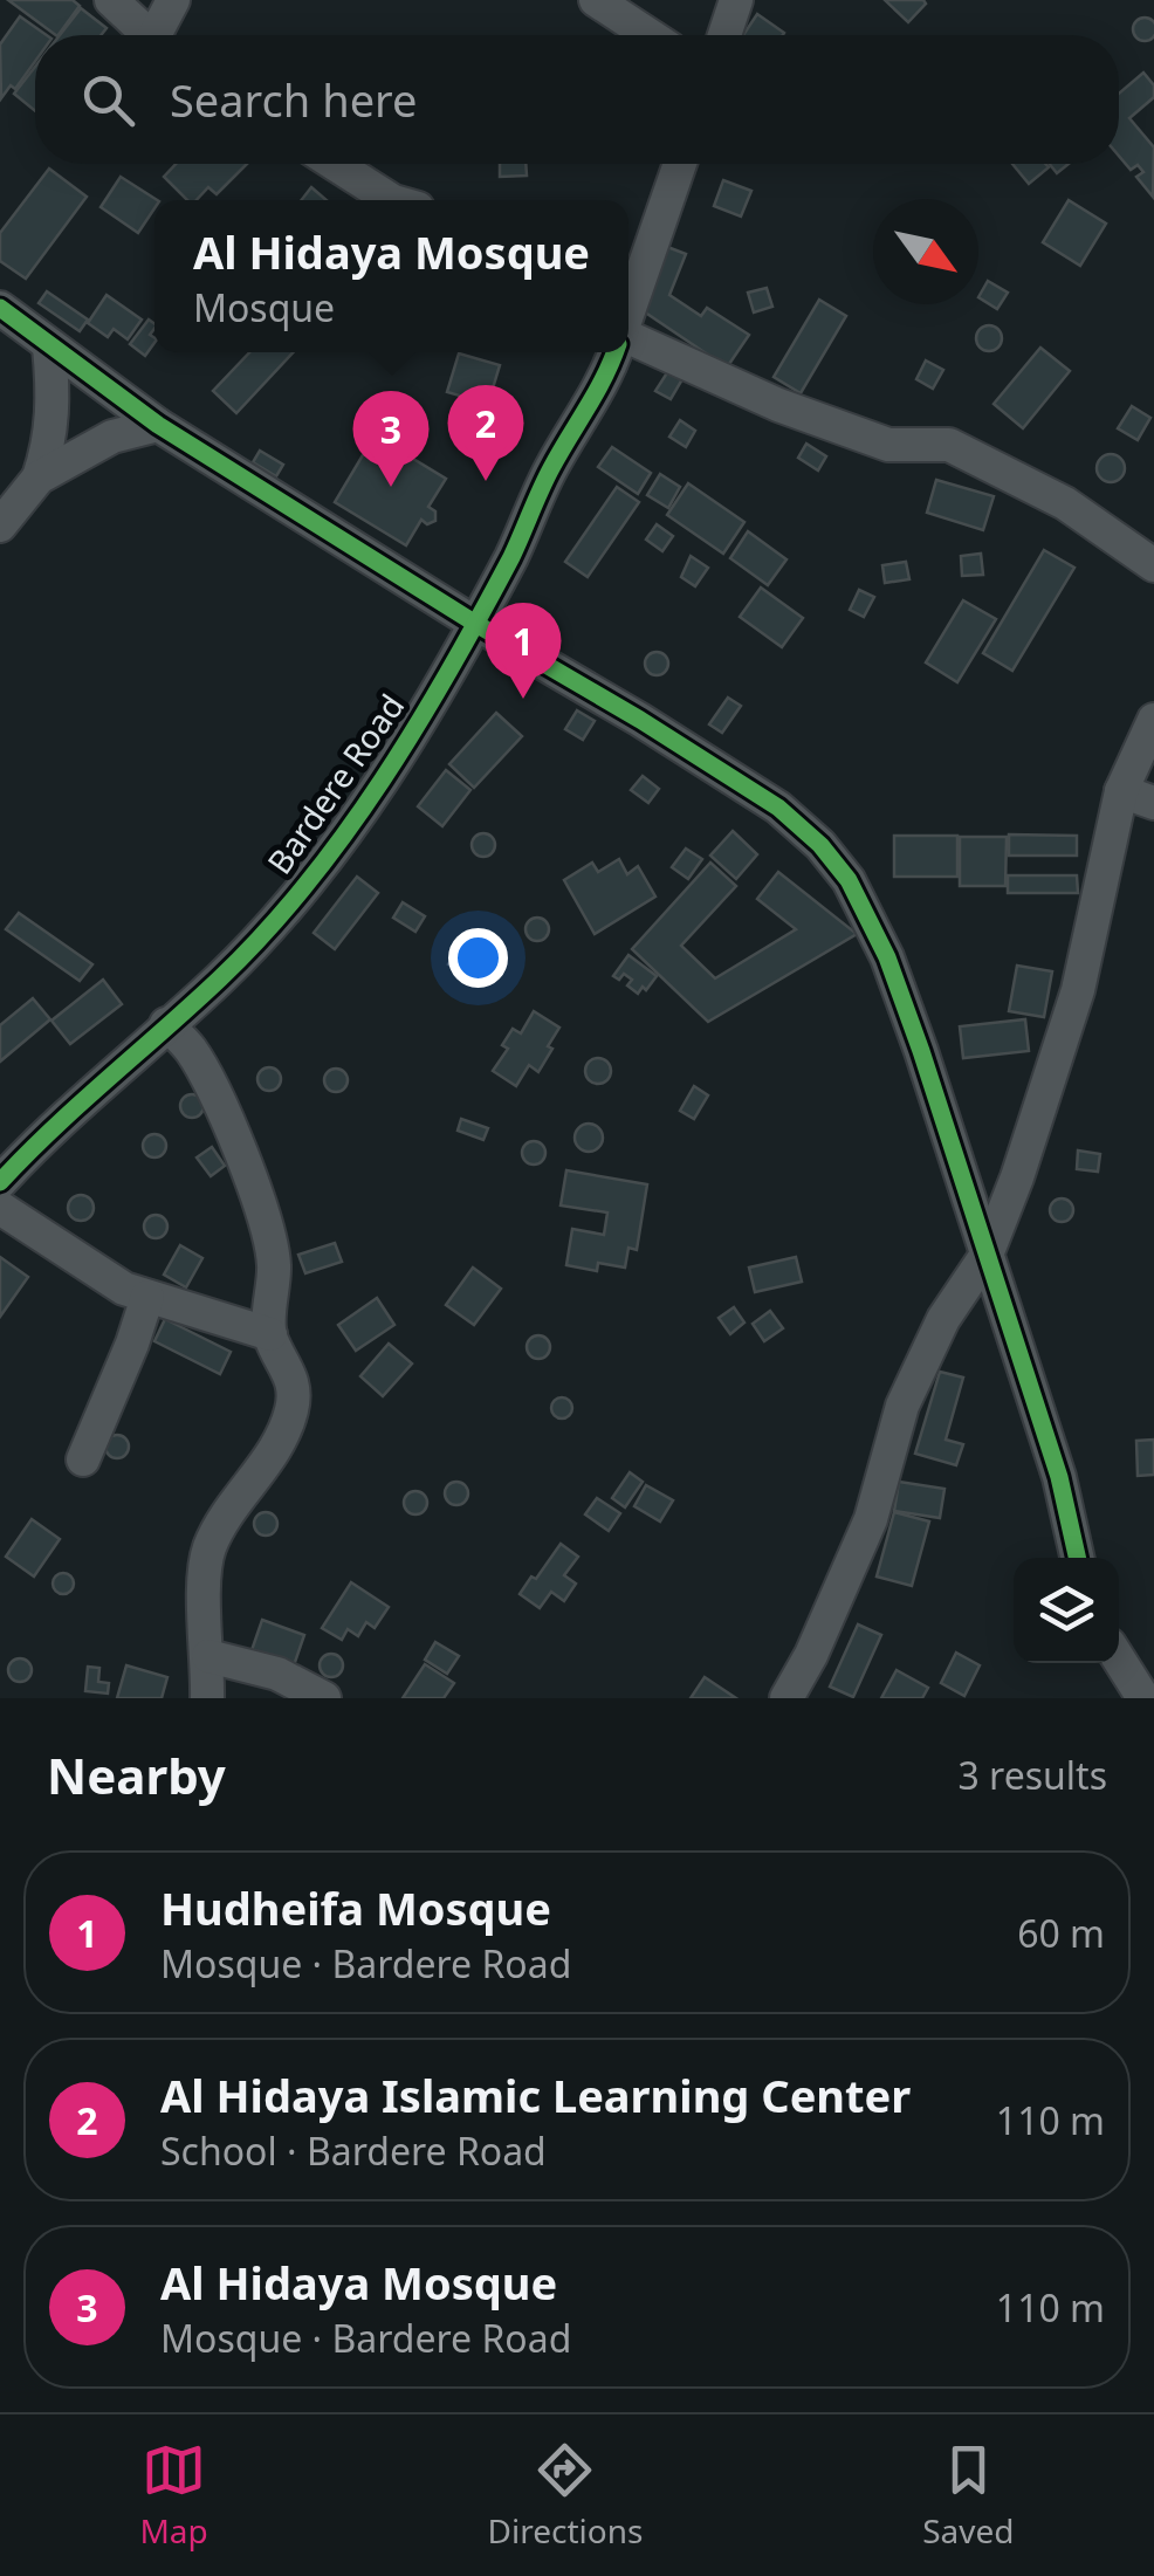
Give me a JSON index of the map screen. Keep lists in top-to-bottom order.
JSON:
{
  "streets": {
    "street": ["Bardere Road"]
  },
  "north": "bottom right",
  "page": {
    "search": "Search here",
    "popup": ["Al Hidaya Mosque", "Mosque"],
    "pins": ["2", "3", "1"],
    "heading": ["Nearby", "3 results"],
    "list": [
      {
        "mark": "1",
        "name": "Hudheifa Mosque",
        "note": "Mosque · Bardere Road",
        "value": "60 m"
      },
      {
        "mark": "2",
        "name": "Al Hidaya Islamic Learning Center",
        "note": "School · Bardere Road",
        "value": "110 m"
      },
      {
        "mark": "3",
        "name": "Al Hidaya Mosque",
        "note": "Mosque · Bardere Road",
        "value": "110 m"
      }
    ],
    "nav": ["Map", "Directions", "Saved"]
  }
}
